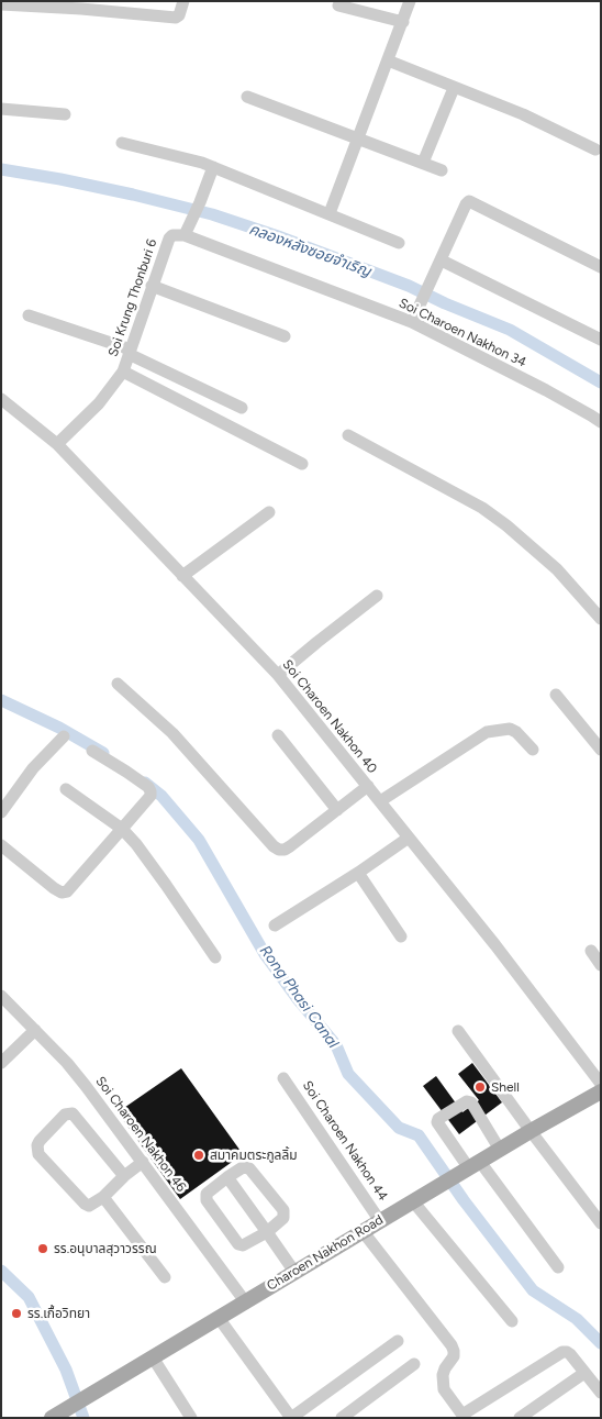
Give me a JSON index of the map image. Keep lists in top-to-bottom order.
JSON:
{
  "streets": {
    "main road": ["Charoen Nakhon Road"],
    "street": [
      "Soi Krung Thonburi 6",
      "Soi Charoen Nakhon 34",
      "Soi Charoen Nakhon 40",
      "Soi Charoen Nakhon 46",
      "Soi Charoen Nakhon 44"
    ]
  },
  "crossings": [
    ["Soi Krung Thonburi 6", "Soi Charoen Nakhon 34"],
    ["Soi Krung Thonburi 6", "Soi Charoen Nakhon 40"],
    ["Soi Charoen Nakhon 46", "Charoen Nakhon Road"],
    ["Soi Charoen Nakhon 44", "Charoen Nakhon Road"]
  ],
  "water": ["คลองหลังซอยจำเริญ", "Rong Phasi Canal"],
  "places": [
    "Shell",
    "สมาคมตระกูลลิ้ม",
    "รร.อนุบาลสุวาวรรณ",
    "รร.เกื้อวิทยา"
  ]
}
